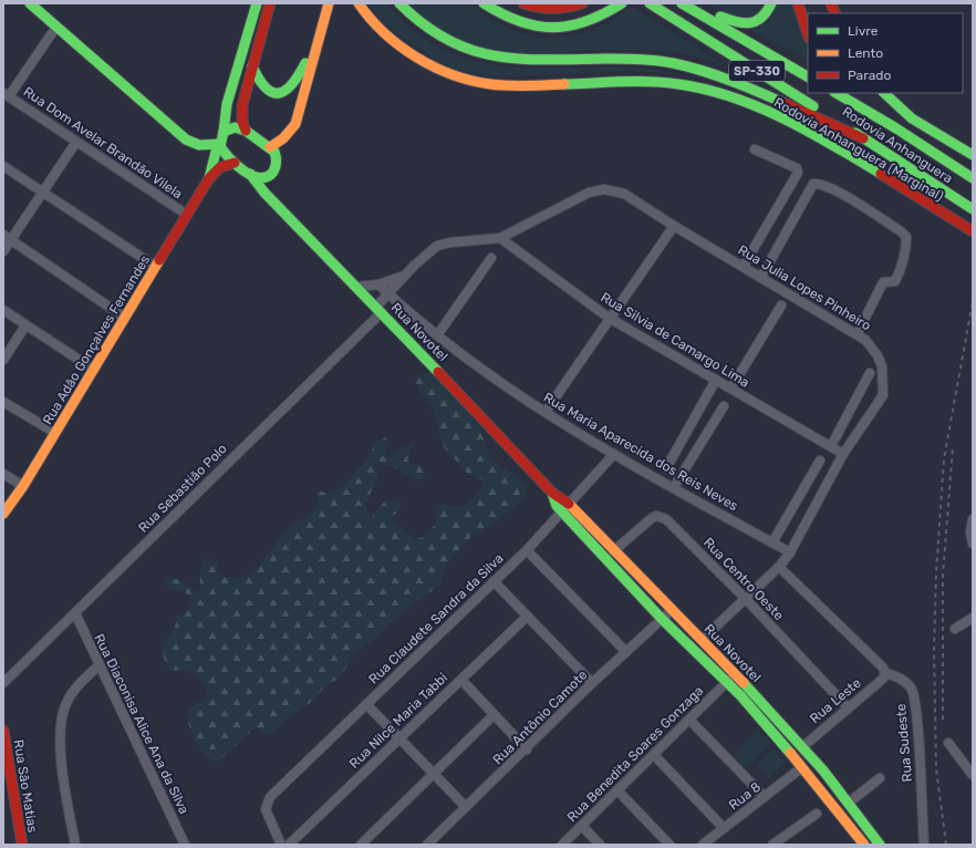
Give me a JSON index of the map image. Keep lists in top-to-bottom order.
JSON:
{
  "streets": {
    "main road": [
      "SP-330",
      "Rodovia Anhanguera",
      "Rodovia Anhanguera (Marginal)",
      "Rua Novotel",
      "Rua Adão Gonçalves Fernandes",
      "Rua São Matias"
    ],
    "street": [
      "Rua Dom Avelar Brandão Vilela",
      "Rua Julia Lopes Pinheiro",
      "Rua Silvia de Camargo Lima",
      "Rua Maria Aparecida dos Reis Neves",
      "Rua Sebastião Polo",
      "Rua Centro Oeste",
      "Rua Claudete Sandra da Silva",
      "Rua Leste",
      "Rua Antônio Camote",
      "Rua Nilce Maria Tabbi",
      "Rua Diaconisa Alice Ana da Silva",
      "Rua Sudeste",
      "Rua Benedita Soares Gonzaga",
      "Rua 8"
    ]
  },
  "crossings": [
    ["Rua Dom Avelar Brandão Vilela", "Rua Adão Gonçalves Fernandes"],
    ["Rua Julia Lopes Pinheiro", "Rua Novotel"],
    ["Rua Julia Lopes Pinheiro", "Rua Silvia de Camargo Lima"],
    ["Rua Julia Lopes Pinheiro", "Rua Maria Aparecida dos Reis Neves"],
    ["Rua Julia Lopes Pinheiro", "Rua Sebastião Polo"],
    ["Rua Julia Lopes Pinheiro", "Rua Centro Oeste"],
    ["Rua Julia Lopes Pinheiro", "Rua Sudeste"],
    ["Rua Novotel", "Rua Adão Gonçalves Fernandes"],
    ["Rua Novotel", "Rua Sebastião Polo"],
    ["Rua Novotel", "Rua Centro Oeste"],
    ["Rua Novotel", "Rua Claudete Sandra da Silva"],
    ["Rua Novotel", "Rua Leste"],
    ["Rua Novotel", "Rua Antônio Camote"],
    ["Rua Novotel", "Rua Benedita Soares Gonzaga"],
    ["Rua Novotel", "Rua 8"],
    ["Rua Maria Aparecida dos Reis Neves", "Rua Claudete Sandra da Silva"],
    ["Rua Sebastião Polo", "Rua Diaconisa Alice Ana da Silva"],
    ["Rua Centro Oeste", "Rua Leste"],
    ["Rua Leste", "Rua Sudeste"]
  ],
  "legend": ["Livre", "Lento", "Parado"]
}
